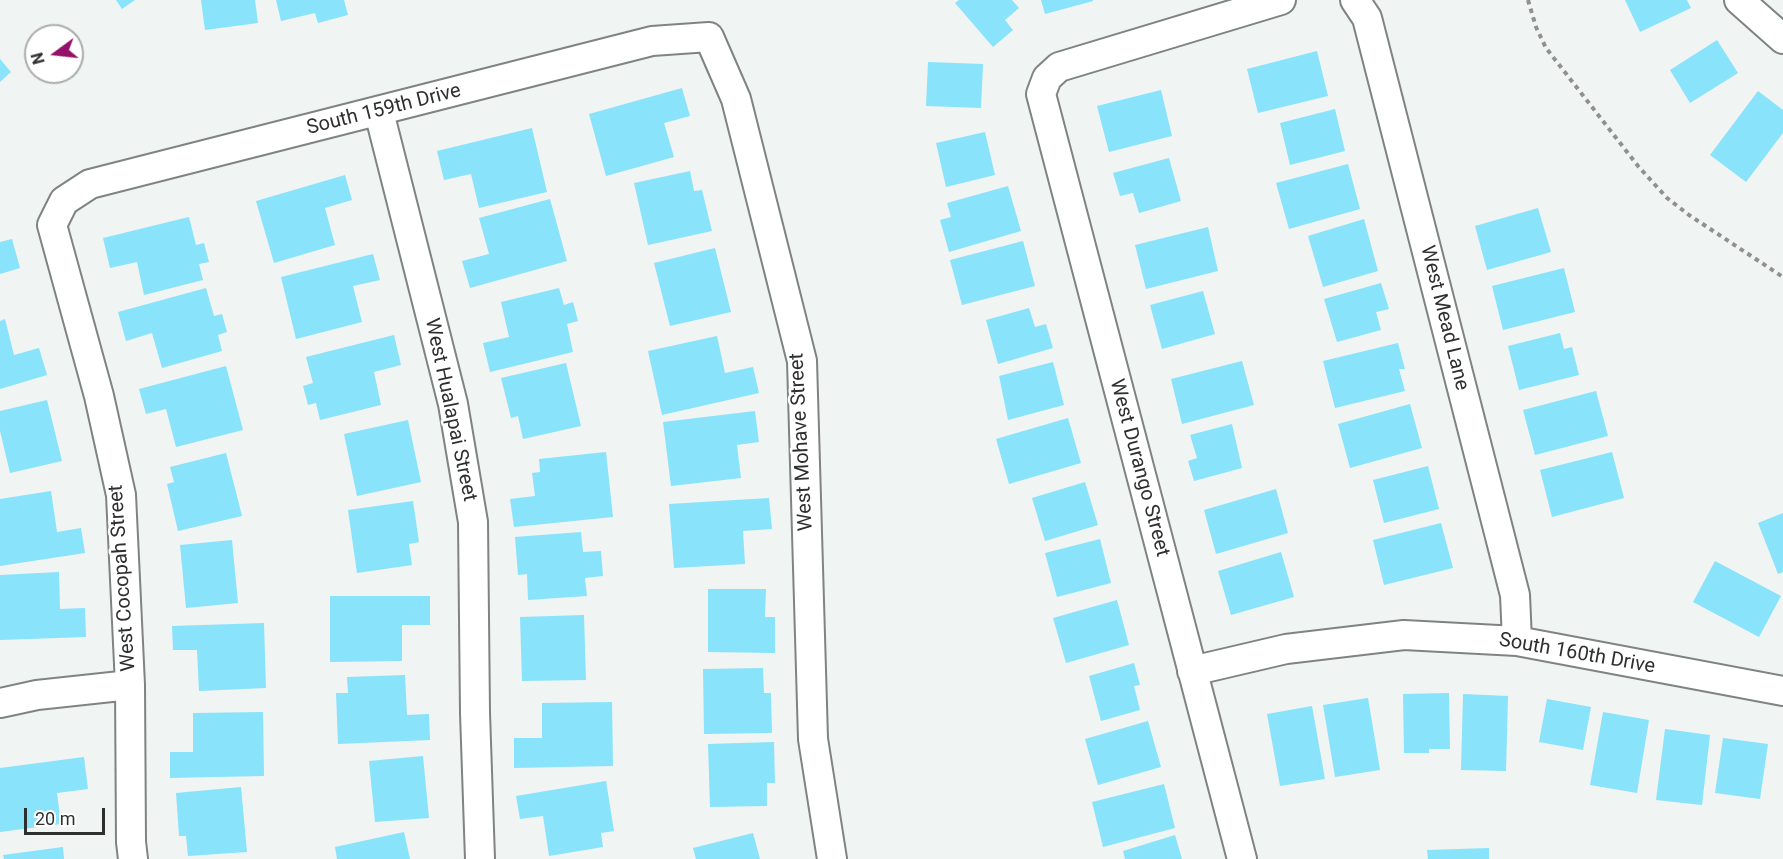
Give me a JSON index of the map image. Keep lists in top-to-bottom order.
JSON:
{
  "streets": {
    "street": [
      "South 159th Drive",
      "West Mead Lane",
      "West Hualapai Street",
      "West Mohave Street",
      "West Durango Street",
      "West Cocopah Street",
      "South 160th Drive"
    ]
  },
  "crossings": [
    ["South 159th Drive", "West Hualapai Street"],
    ["South 159th Drive", "West Mohave Street"],
    ["South 159th Drive", "West Cocopah Street"],
    ["West Mead Lane", "South 160th Drive"],
    ["West Durango Street", "South 160th Drive"]
  ],
  "scale_bar": "20 m",
  "north": "left"
}
